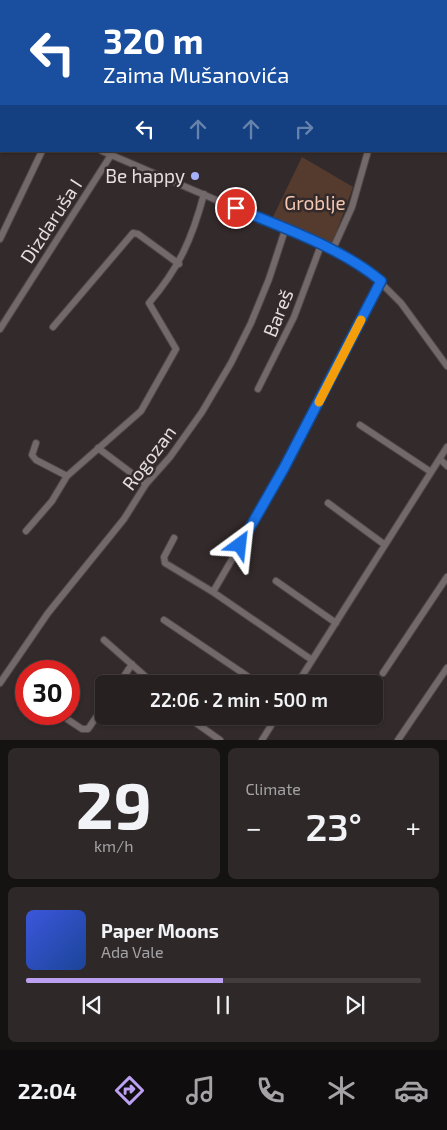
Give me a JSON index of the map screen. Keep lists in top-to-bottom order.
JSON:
{
  "streets": {
    "street": ["Dizdaruša I", "Bareš", "Rogozan"]
  },
  "parks": ["Groblje"],
  "places": ["Be happy"],
  "page": {
    "turn": ["320 m", "Zaima Mušanovića"],
    "limit": "30",
    "trip": "22:06 · 2 min · 500 m",
    "tile": [
      ["29", "km/h"],
      "Climate"
    ],
    "heat": ["−", "23°", "+"],
    "song": ["Paper Moons", "Ada Vale"],
    "tabs": "22:04"
  }
}
